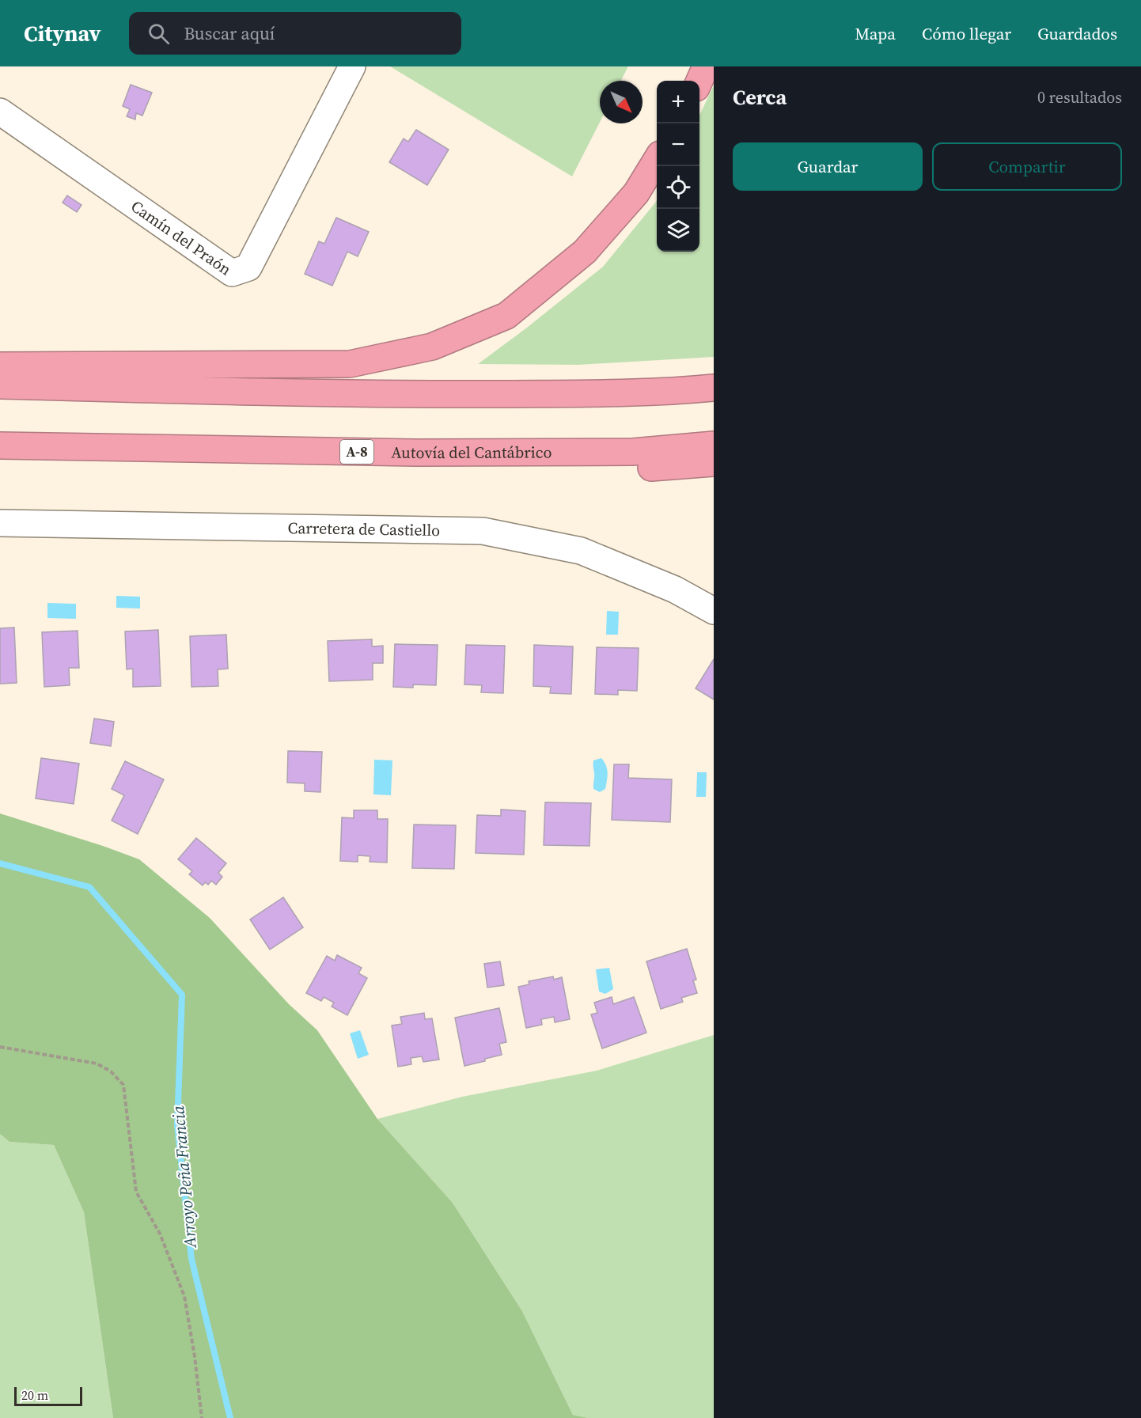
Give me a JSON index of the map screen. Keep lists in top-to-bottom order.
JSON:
{
  "streets": {
    "highway": ["A-8", "Autovía del Cantábrico"],
    "street": ["Camín del Praón", "Carretera de Castiello"]
  },
  "water": ["Arroyo Peña Francia"],
  "scale_bar": "20 m",
  "north": "bottom right",
  "page": {
    "header": "Citynav",
    "search": "Buscar aquí",
    "nav": ["Mapa", "Cómo llegar", "Guardados"],
    "heading": ["Cerca", "0 resultados"],
    "map_buttons": ["+", "−"],
    "buttons": ["Guardar", "Compartir"],
    "scale": "20 m"
  }
}
